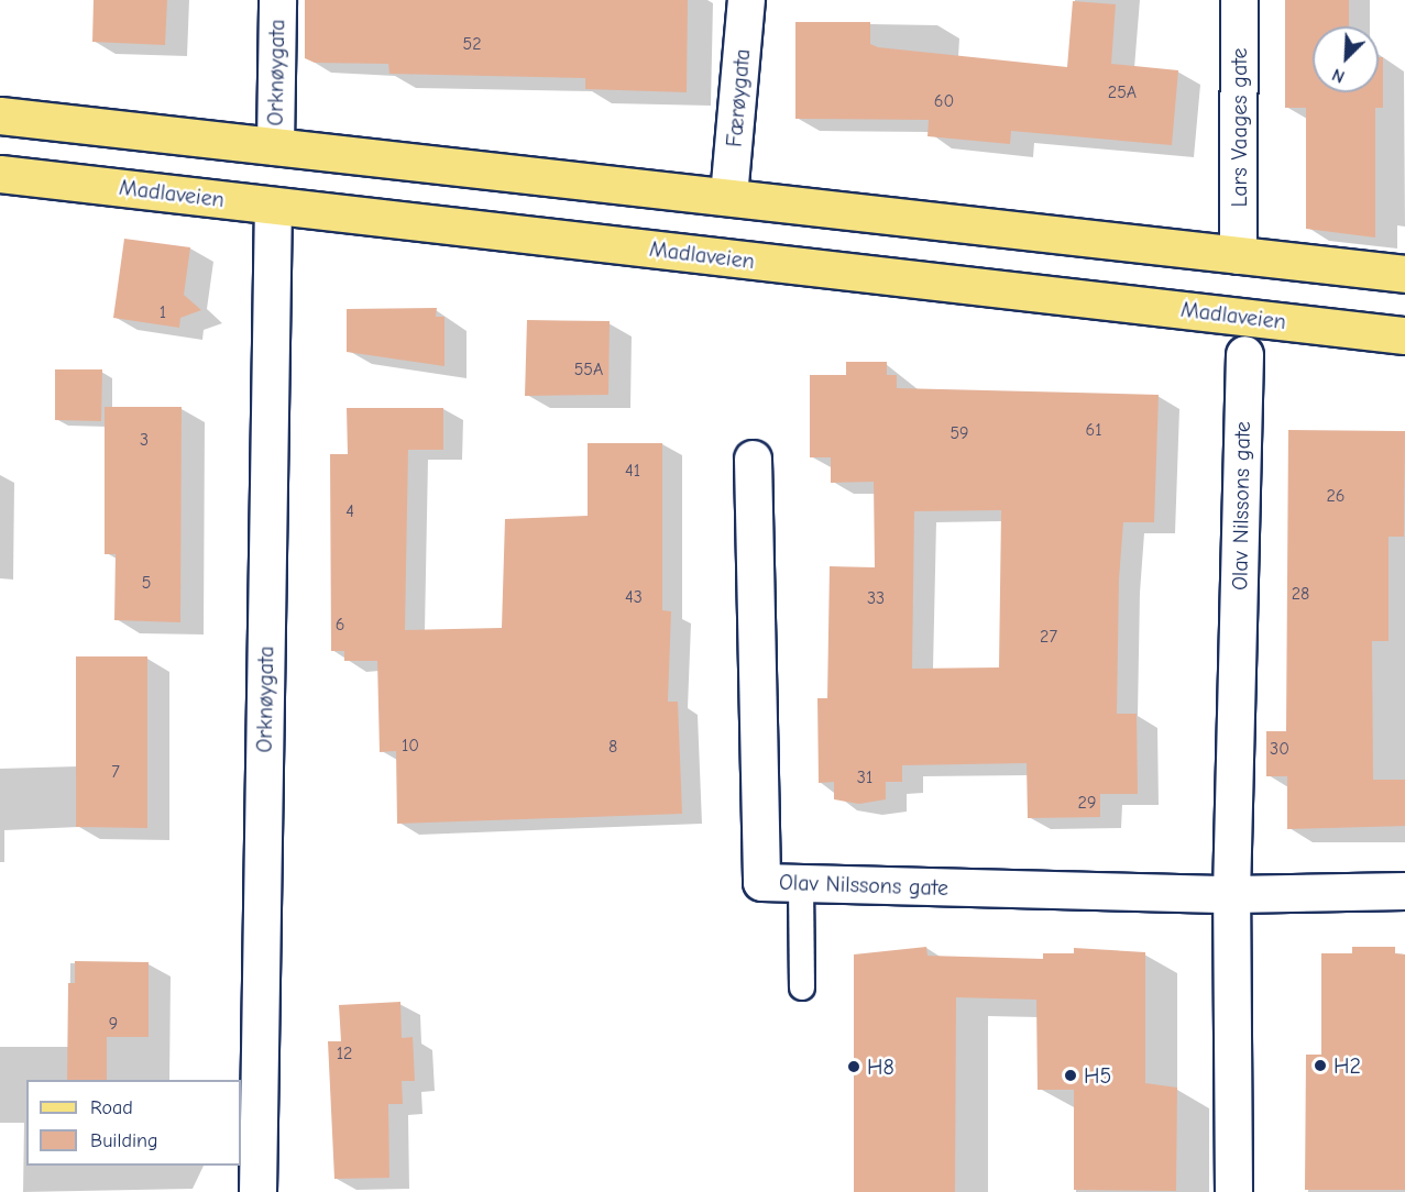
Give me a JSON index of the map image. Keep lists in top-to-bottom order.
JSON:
{
  "streets": {
    "main road": ["Madlaveien"],
    "street": [
      "Orknøygata",
      "Færøygata",
      "Lars Vaages gate",
      "Olav Nilssons gate"
    ]
  },
  "crossings": [
    ["Orknøygata", "Madlaveien"]
  ],
  "places": ["H2", "H8", "H5"],
  "house_numbers": [
    "52",
    "25A",
    "60",
    "1",
    "55A",
    "61",
    "59",
    "3",
    "41",
    "26",
    "4",
    "5",
    "28",
    "43",
    "33",
    "6",
    "27",
    "10",
    "8",
    "30",
    "7",
    "31",
    "29",
    "9",
    "12"
  ],
  "legend": ["Road", "Building"],
  "north": "bottom left"
}
